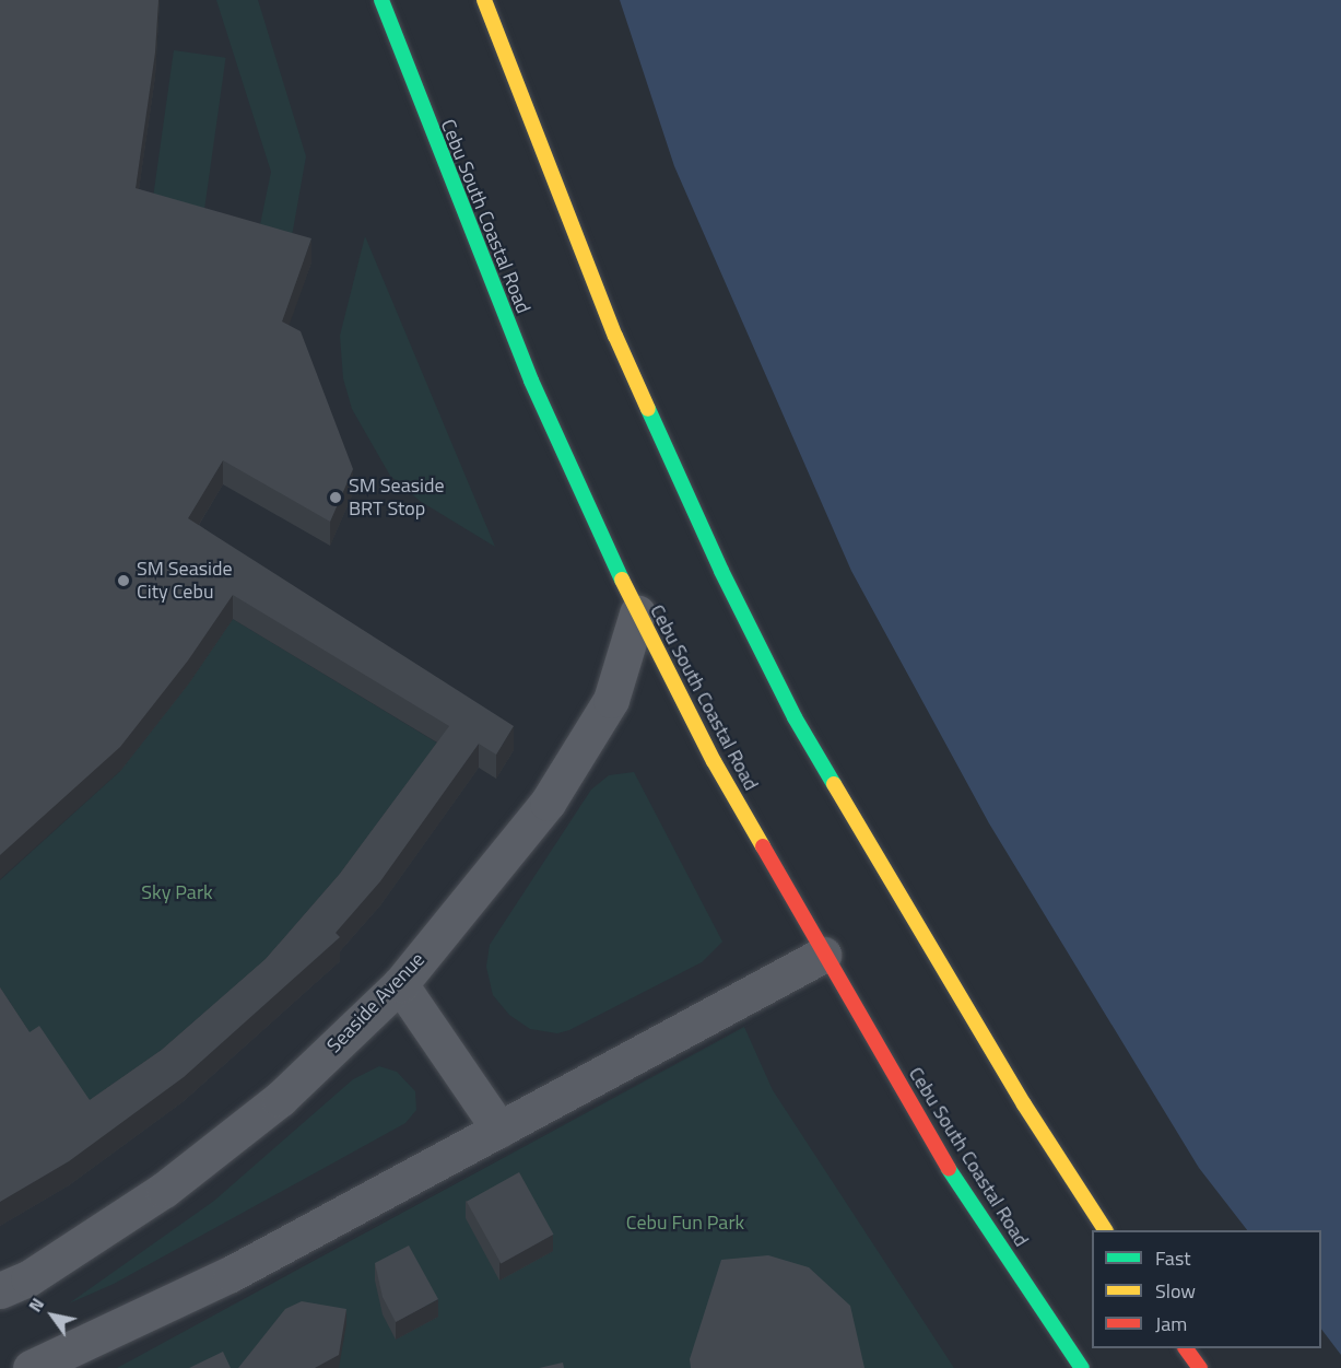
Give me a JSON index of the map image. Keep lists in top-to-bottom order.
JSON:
{
  "streets": {
    "highway": ["Cebu South Coastal Road"],
    "street": ["Seaside Avenue"]
  },
  "crossings": [
    ["Cebu South Coastal Road", "Seaside Avenue"]
  ],
  "parks": ["Sky Park", "Cebu Fun Park"],
  "places": ["SM Seaside BRT Stop", "SM Seaside City Cebu"],
  "legend": ["Fast", "Slow", "Jam"],
  "north": "top left"
}
